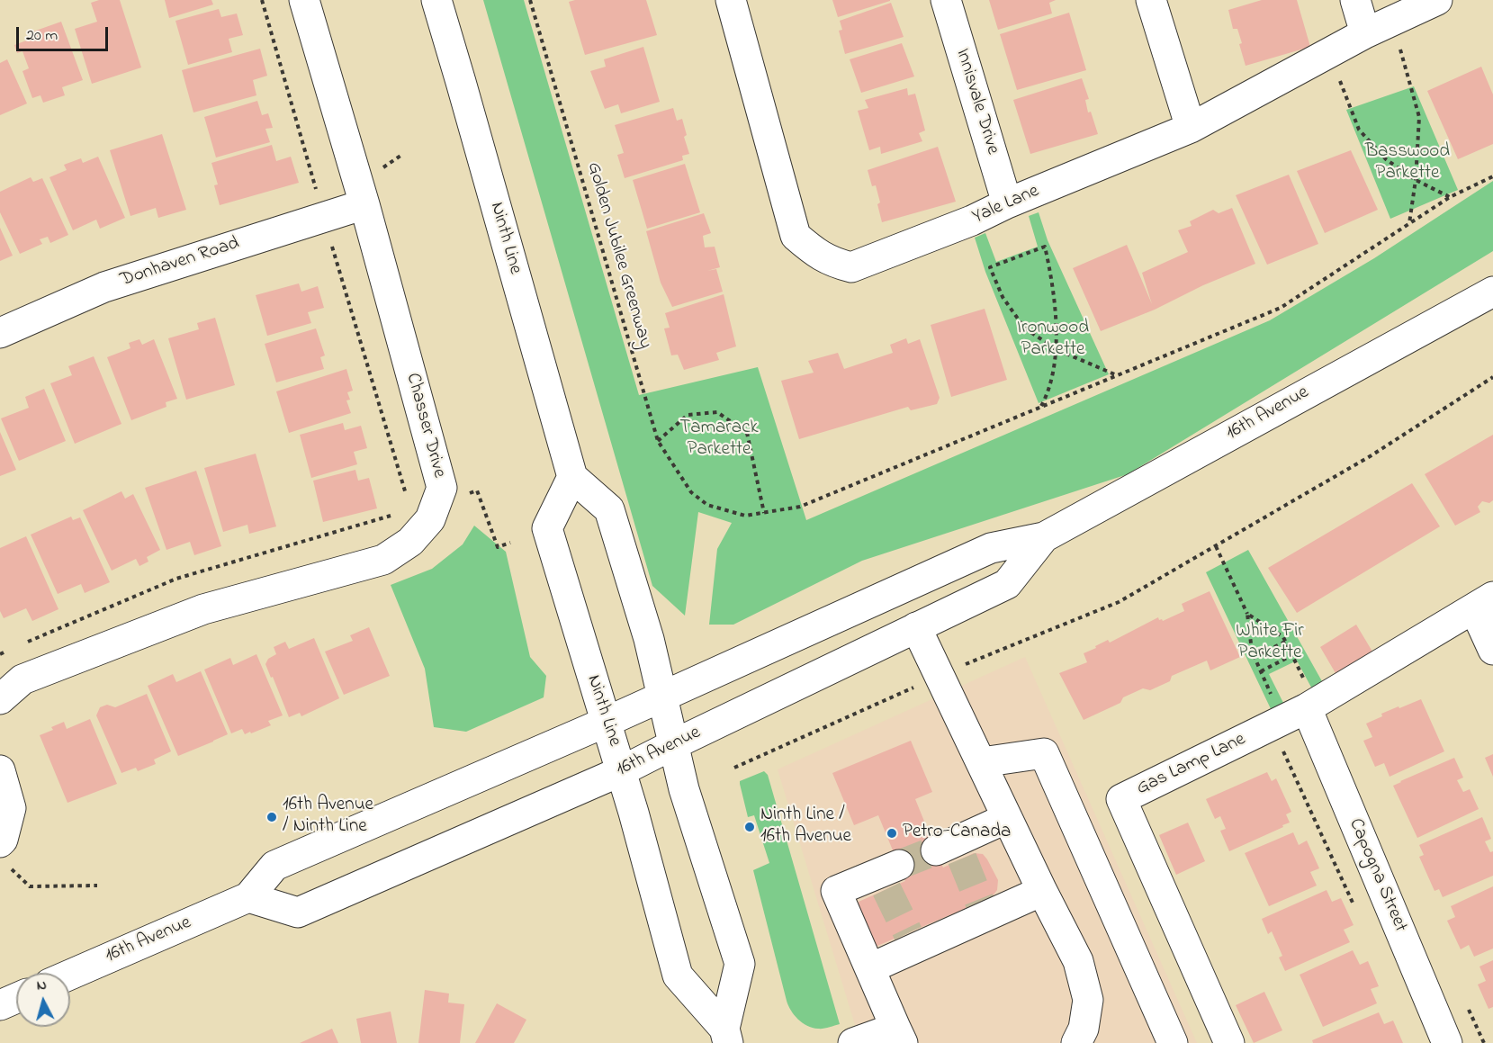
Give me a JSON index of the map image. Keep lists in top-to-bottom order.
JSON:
{
  "streets": {
    "main road": [
      "Innisvale Drive",
      "Yale Lane",
      "Ninth Line",
      "Donhaven Road",
      "16th Avenue",
      "Chasser Drive",
      "Gas Lamp Lane",
      "Capogna Street"
    ],
    "path": ["Golden Jubilee Greenway"]
  },
  "crossings": [
    ["Innisvale Drive", "Yale Lane"],
    ["Ninth Line", "16th Avenue"],
    ["Donhaven Road", "Chasser Drive"],
    ["Gas Lamp Lane", "Capogna Street"]
  ],
  "parks": [
    "Basswood Parkette",
    "Ironwood Parkette",
    "Tamarack Parkette",
    "White Fir Parkette"
  ],
  "places": ["16th Avenue / Ninth Line", "Ninth Line / 16th Avenue", "Petro-Canada"],
  "scale_bar": "20 m",
  "north": "top"
}
